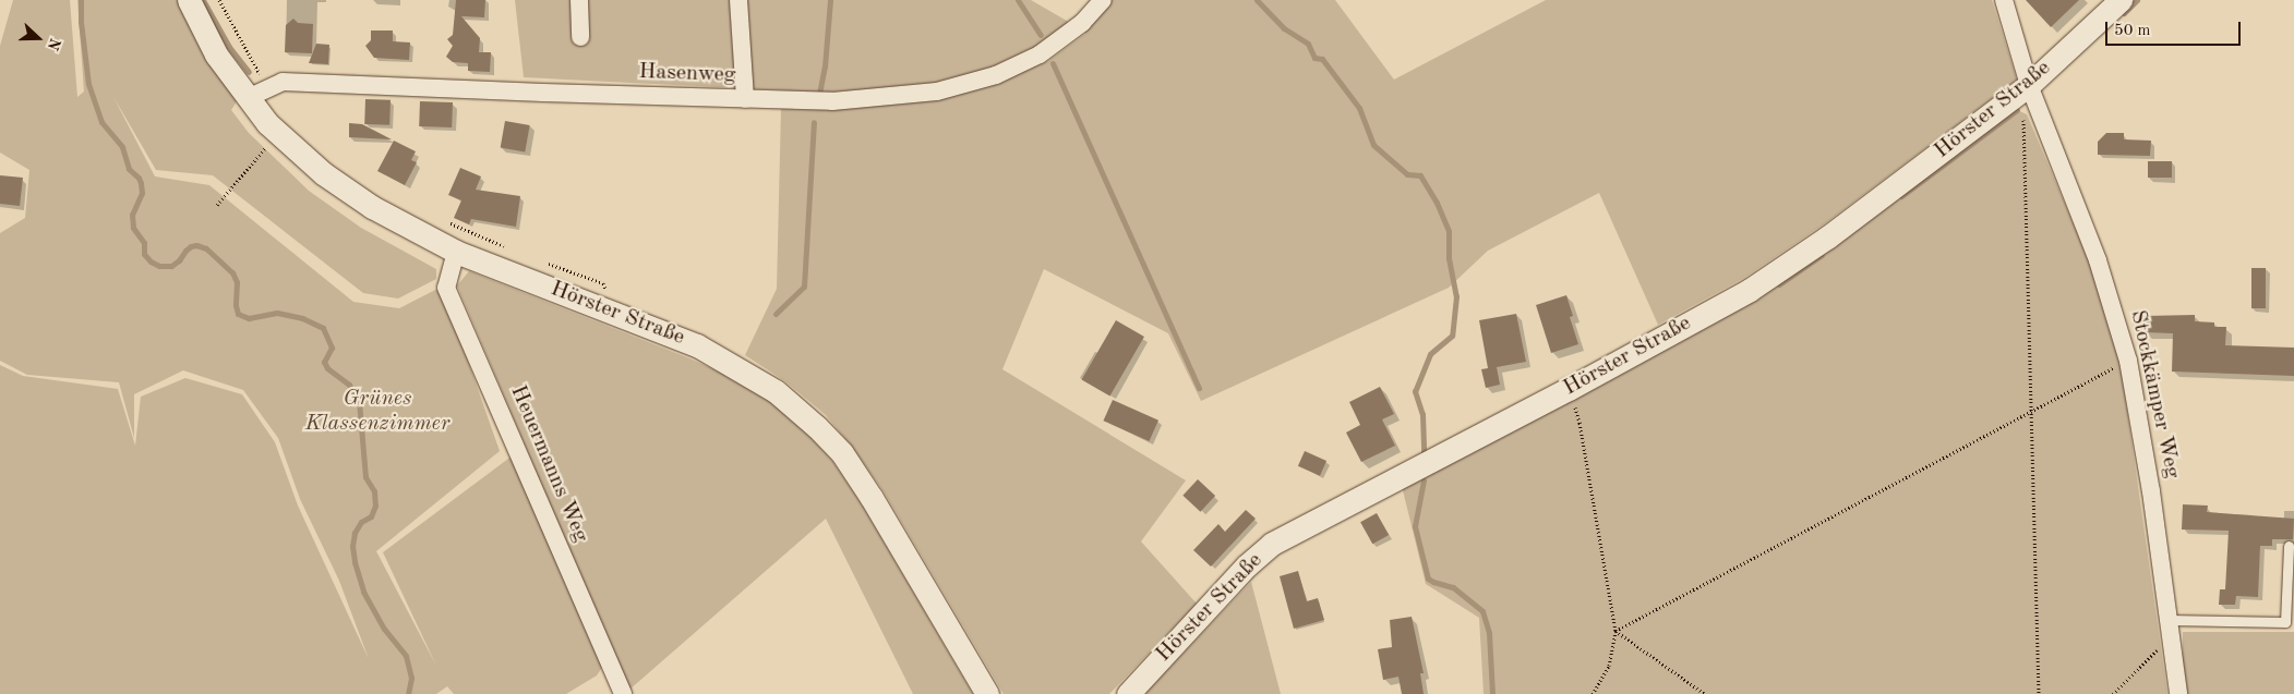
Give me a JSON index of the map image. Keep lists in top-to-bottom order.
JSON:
{
  "streets": {
    "street": [
      "Hasenweg",
      "Hörster Straße",
      "Stockkämper Weg",
      "Heuermanns Weg"
    ]
  },
  "crossings": [
    ["Hasenweg", "Hörster Straße"],
    ["Hörster Straße", "Stockkämper Weg"],
    ["Hörster Straße", "Heuermanns Weg"]
  ],
  "parks": ["Grünes Klassenzimmer"],
  "scale_bar": "50 m",
  "north": "right"
}
